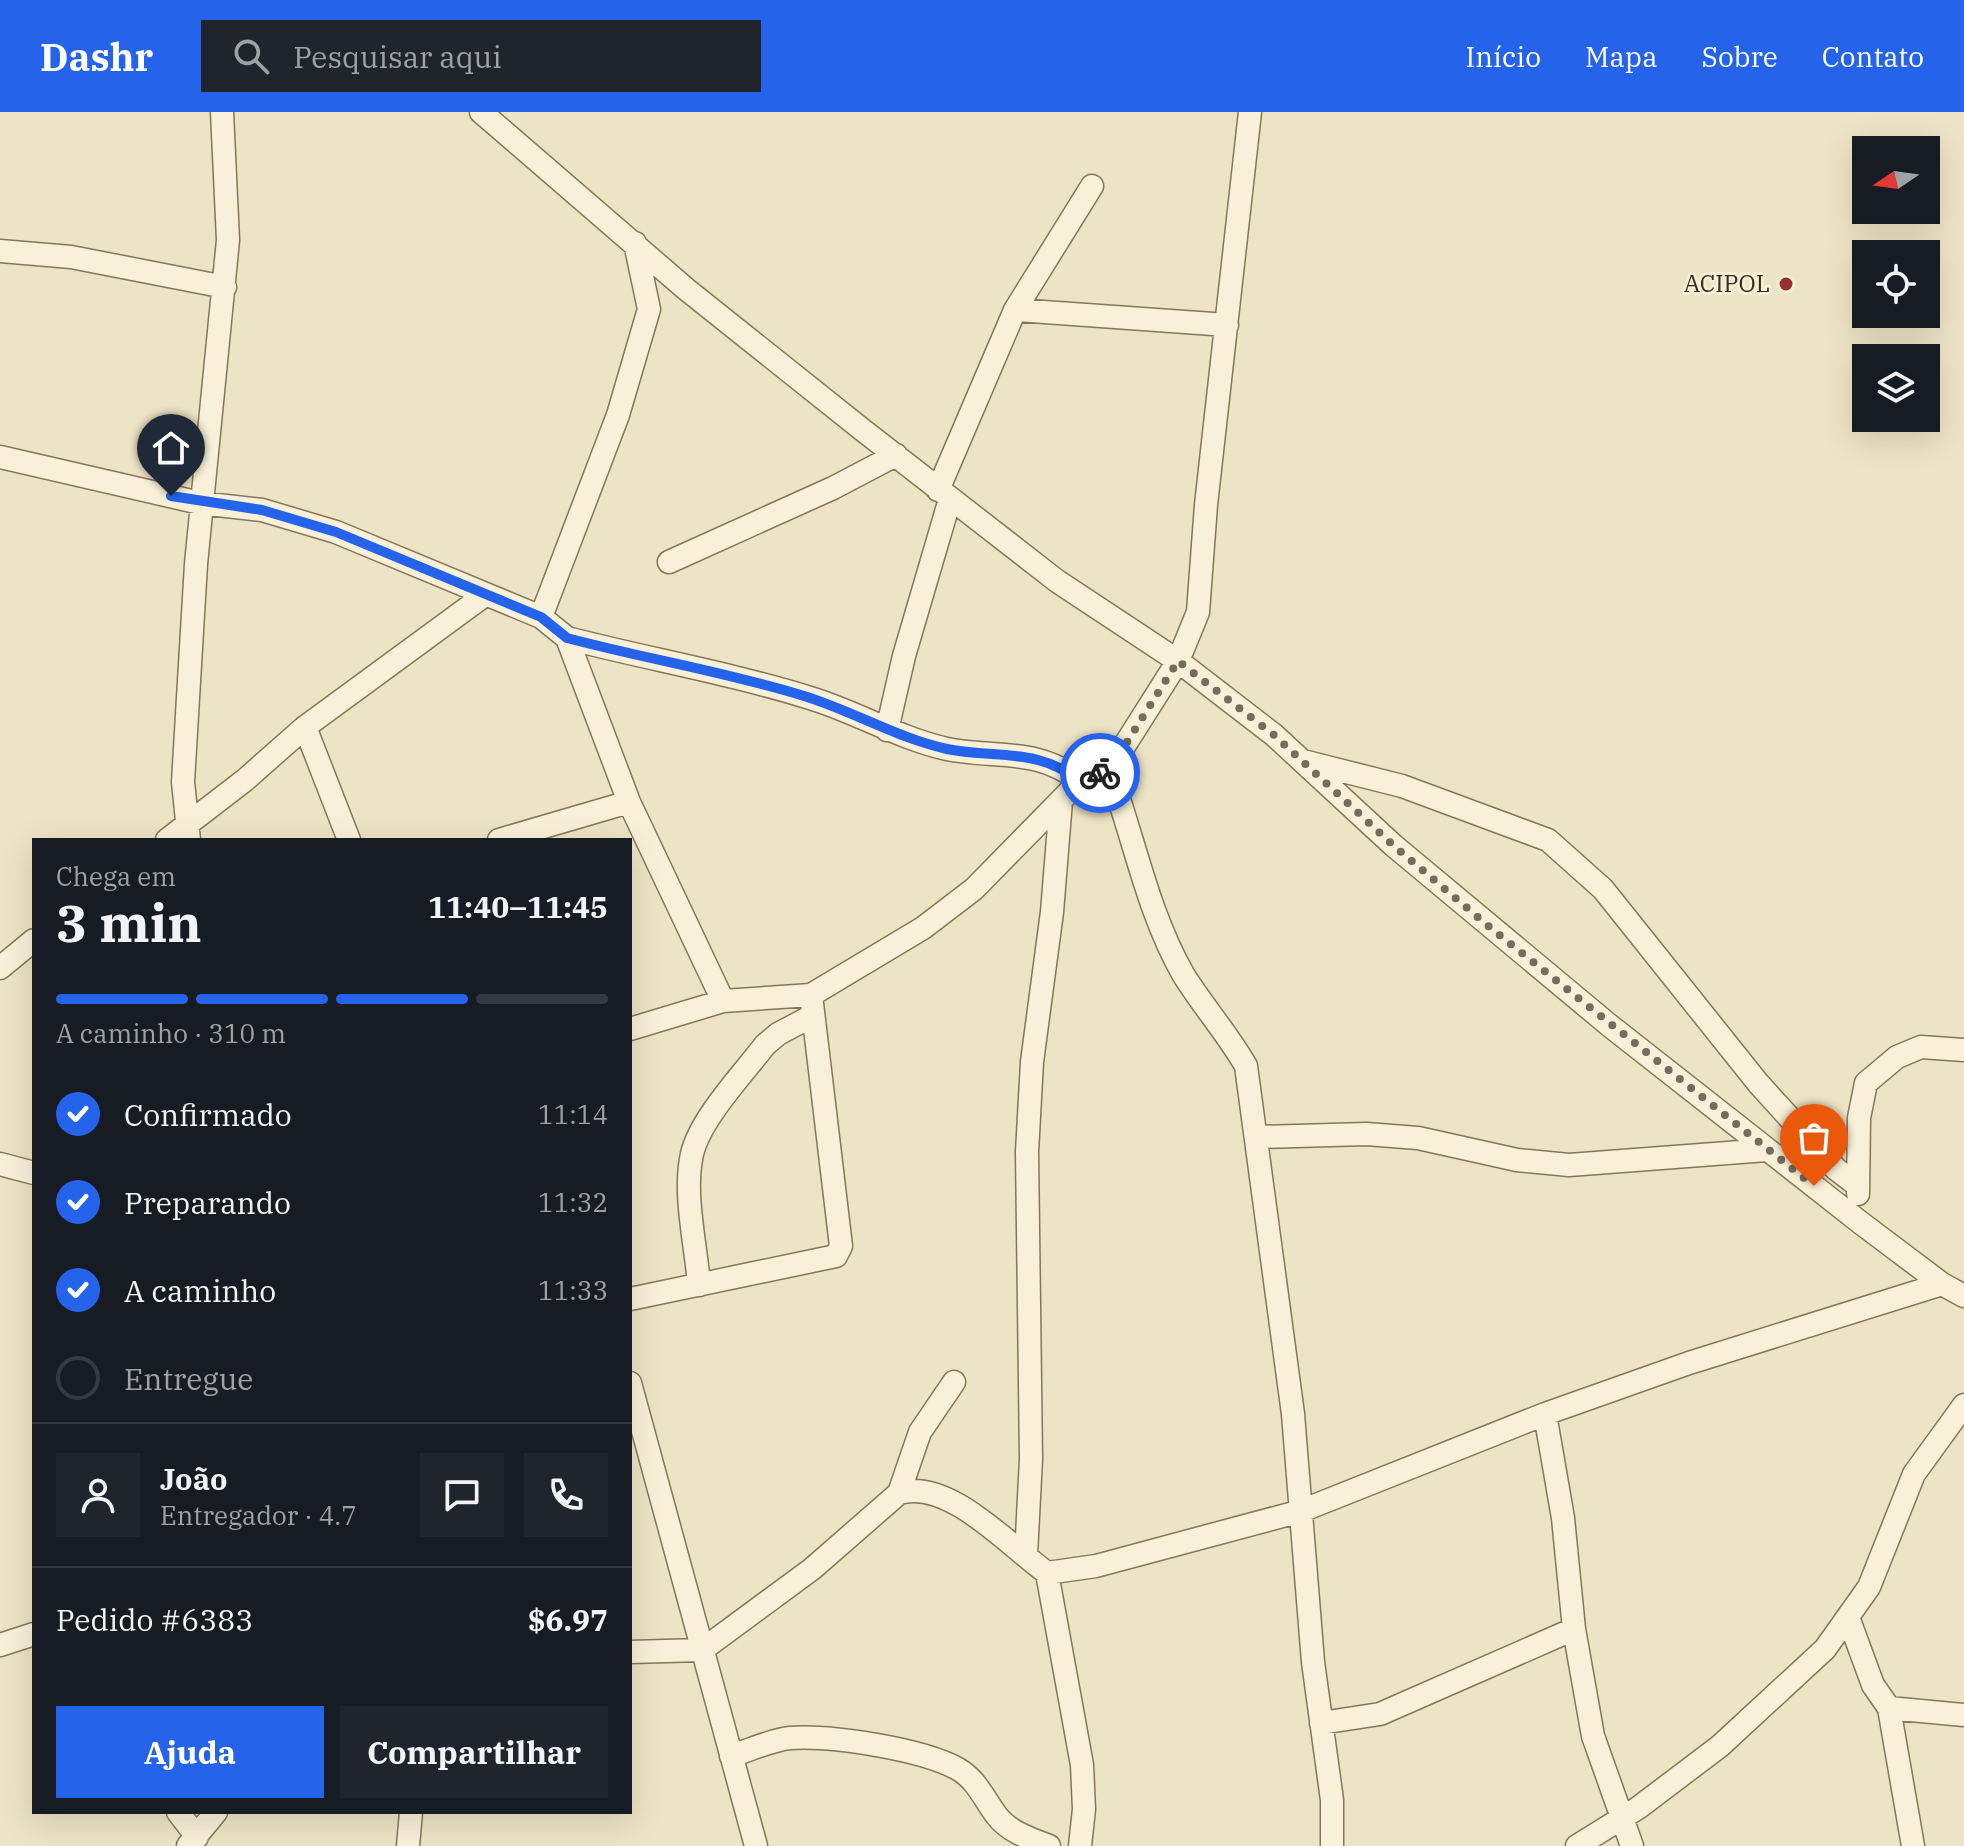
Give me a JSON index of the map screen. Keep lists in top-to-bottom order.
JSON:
{
  "places": ["ACIPOL"],
  "north": "left",
  "page": {
    "header": "Dashr",
    "search": "Pesquisar aqui",
    "nav": [
      "Início",
      "Mapa",
      "Sobre",
      "Contato"
    ],
    "heading": ["3 min", "Chega em", "11:40–11:45"],
    "panel": [
      "João",
      "Entregador · 4.7",
      "Pedido #6383",
      "$6.97"
    ],
    "bar": "A caminho · 310 m",
    "list": [
      ["Confirmado", "11:14"],
      ["Preparando", "11:32"],
      ["A caminho", "11:33"],
      "Entregue"
    ],
    "buttons": ["Ajuda", "Compartilhar"]
  }
}
